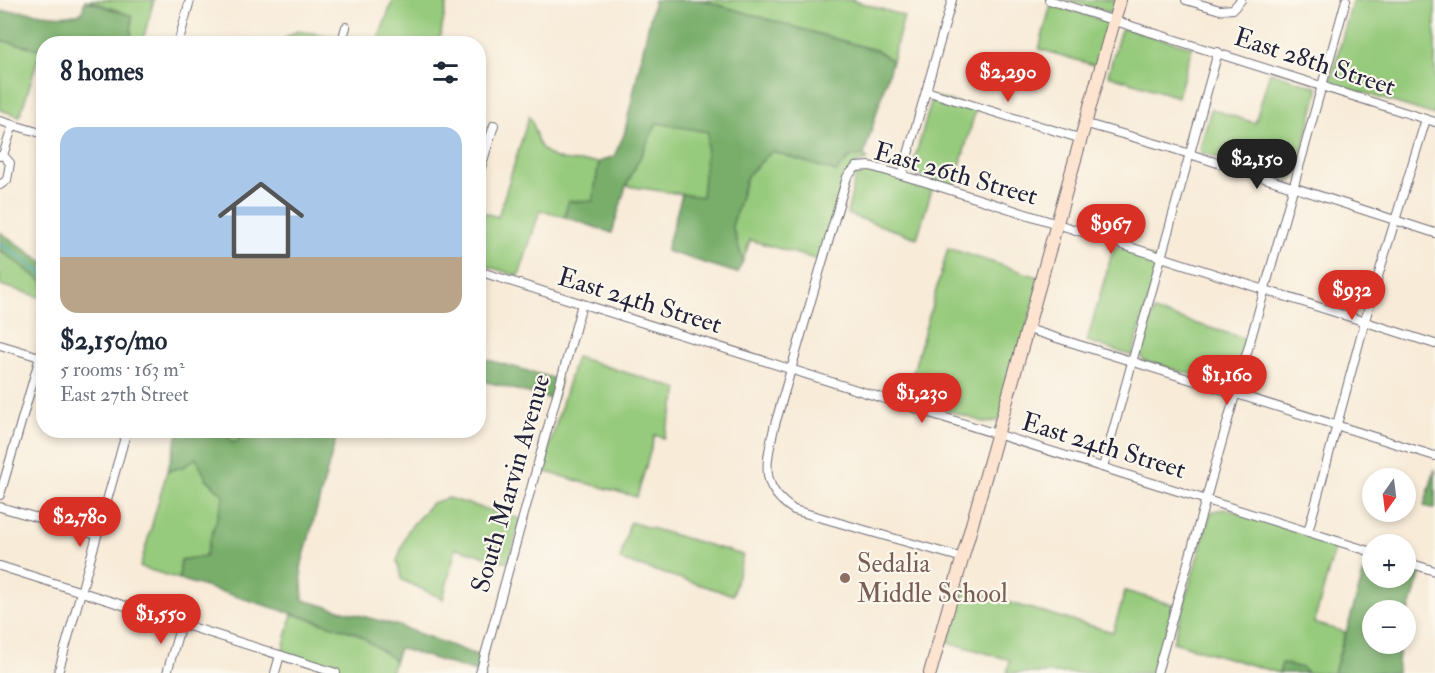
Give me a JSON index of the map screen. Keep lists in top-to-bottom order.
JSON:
{
  "streets": {
    "street": [
      "East 28th Street",
      "East 26th Street",
      "East 24th Street",
      "South Marvin Avenue"
    ]
  },
  "crossings": [
    ["East 26th Street", "East 24th Street"],
    ["East 24th Street", "South Marvin Avenue"]
  ],
  "places": ["Sedalia Middle School"],
  "north": "bottom",
  "page": {
    "heading": "8 homes",
    "price": [
      "$2,290",
      "$2,150",
      "$967",
      "$932",
      "$1,160",
      "$1,230",
      "$2,780",
      "$1,550"
    ],
    "list": [
      {
        "name": "$2,150/mo",
        "note": "5 rooms · 163 m² · East 27th Street"
      }
    ],
    "map_buttons": ["+", "−"]
  }
}
